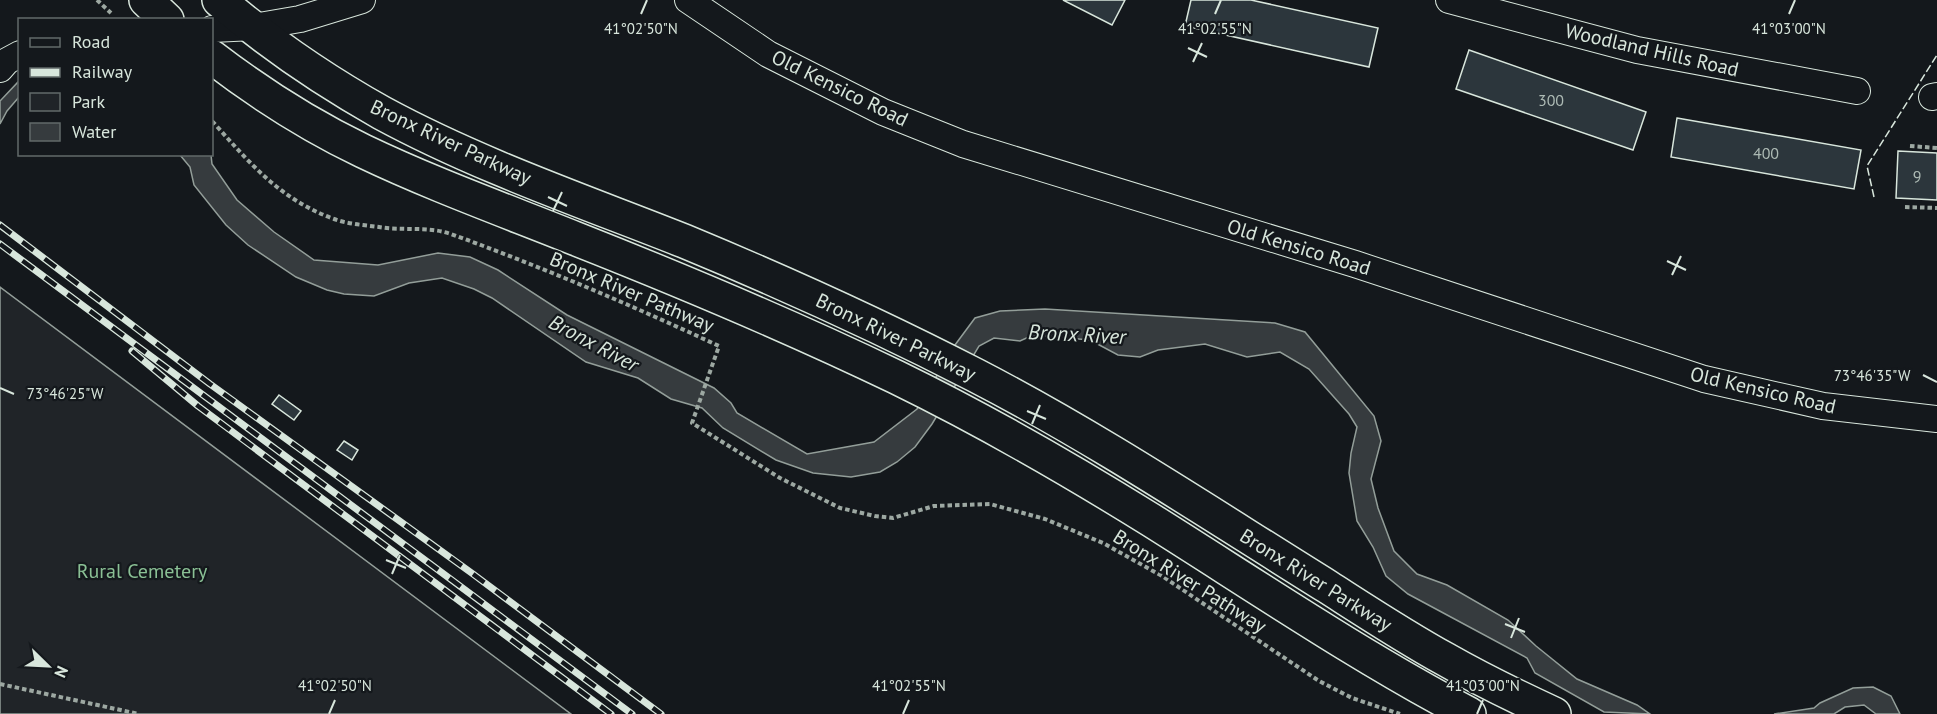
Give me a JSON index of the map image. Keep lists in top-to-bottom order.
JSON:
{
  "streets": {
    "highway": ["Bronx River Parkway"],
    "street": ["Woodland Hills Road", "Old Kensico Road"],
    "path": ["Bronx River Pathway"]
  },
  "water": ["Bronx River"],
  "parks": ["Rural Cemetery"],
  "house_numbers": ["300", "400", "9"],
  "legend": [
    "Road",
    "Railway",
    "Park",
    "Water"
  ],
  "north": "bottom right",
  "coordinates": [
    "41°02'50\"N",
    "41°02'55\"N",
    "41°03'00\"N",
    "73°46'35\"W",
    "73°46'25\"W"
  ]
}
